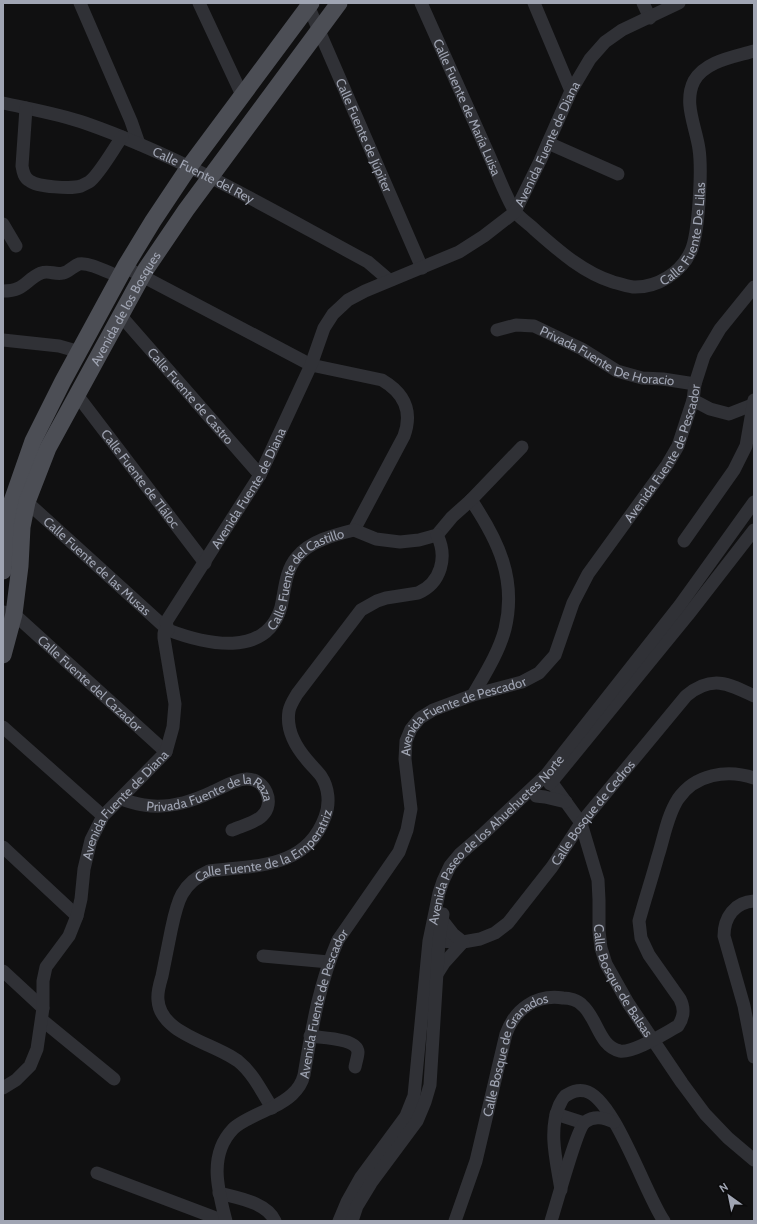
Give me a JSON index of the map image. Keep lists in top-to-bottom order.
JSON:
{
  "streets": {
    "main road": ["Avenida de los Bosques"],
    "street": [
      "Calle Fuente de María Luisa",
      "Calle Fuente de Júpiter",
      "Avenida Fuente de Diana",
      "Calle Fuente del Rey",
      "Calle Fuente De Lilas",
      "Privada Fuente De Horacio",
      "Calle Fuente de Castro",
      "Avenida Fuente de Pescador",
      "Calle Fuente de Tláloc",
      "Calle Fuente de las Musas",
      "Calle Fuente del Castillo",
      "Calle Fuente del Cazador",
      "Privada Fuente de la Raza",
      "Calle Bosque de Cedros",
      "Avenida Paseo de los Ahuehuetes Norte",
      "Calle Fuente de la Emperatriz",
      "Calle Bosque de Balsas",
      "Calle Bosque de Granados"
    ]
  },
  "crossings": [
    ["Calle Fuente de María Luisa", "Avenida Fuente de Diana"],
    ["Calle Fuente de María Luisa", "Calle Fuente De Lilas"],
    ["Calle Fuente de Júpiter", "Avenida Fuente de Diana"],
    ["Calle Fuente de Júpiter", "Avenida de los Bosques"],
    ["Avenida Fuente de Diana", "Calle Fuente del Rey"],
    ["Avenida Fuente de Diana", "Calle Fuente De Lilas"],
    ["Avenida Fuente de Diana", "Calle Fuente de Castro"],
    ["Avenida Fuente de Diana", "Calle Fuente de Tláloc"],
    ["Avenida Fuente de Diana", "Calle Fuente de las Musas"],
    ["Avenida Fuente de Diana", "Calle Fuente del Castillo"],
    ["Avenida Fuente de Diana", "Calle Fuente del Cazador"],
    ["Avenida Fuente de Diana", "Privada Fuente de la Raza"],
    ["Calle Fuente del Rey", "Avenida de los Bosques"],
    ["Avenida de los Bosques", "Calle Fuente de Castro"],
    ["Avenida de los Bosques", "Calle Fuente de Tláloc"],
    ["Avenida de los Bosques", "Calle Fuente de las Musas"],
    ["Avenida de los Bosques", "Calle Fuente del Castillo"],
    ["Avenida de los Bosques", "Calle Fuente del Cazador"],
    ["Privada Fuente De Horacio", "Avenida Fuente de Pescador"],
    ["Avenida Fuente de Pescador", "Calle Fuente de la Emperatriz"],
    ["Calle Fuente de las Musas", "Calle Fuente del Castillo"],
    ["Calle Bosque de Cedros", "Avenida Paseo de los Ahuehuetes Norte"],
    ["Calle Bosque de Cedros", "Calle Bosque de Balsas"],
    ["Avenida Paseo de los Ahuehuetes Norte", "Calle Bosque de Balsas"],
    ["Calle Bosque de Balsas", "Calle Bosque de Granados"]
  ],
  "north": "top left"
}
